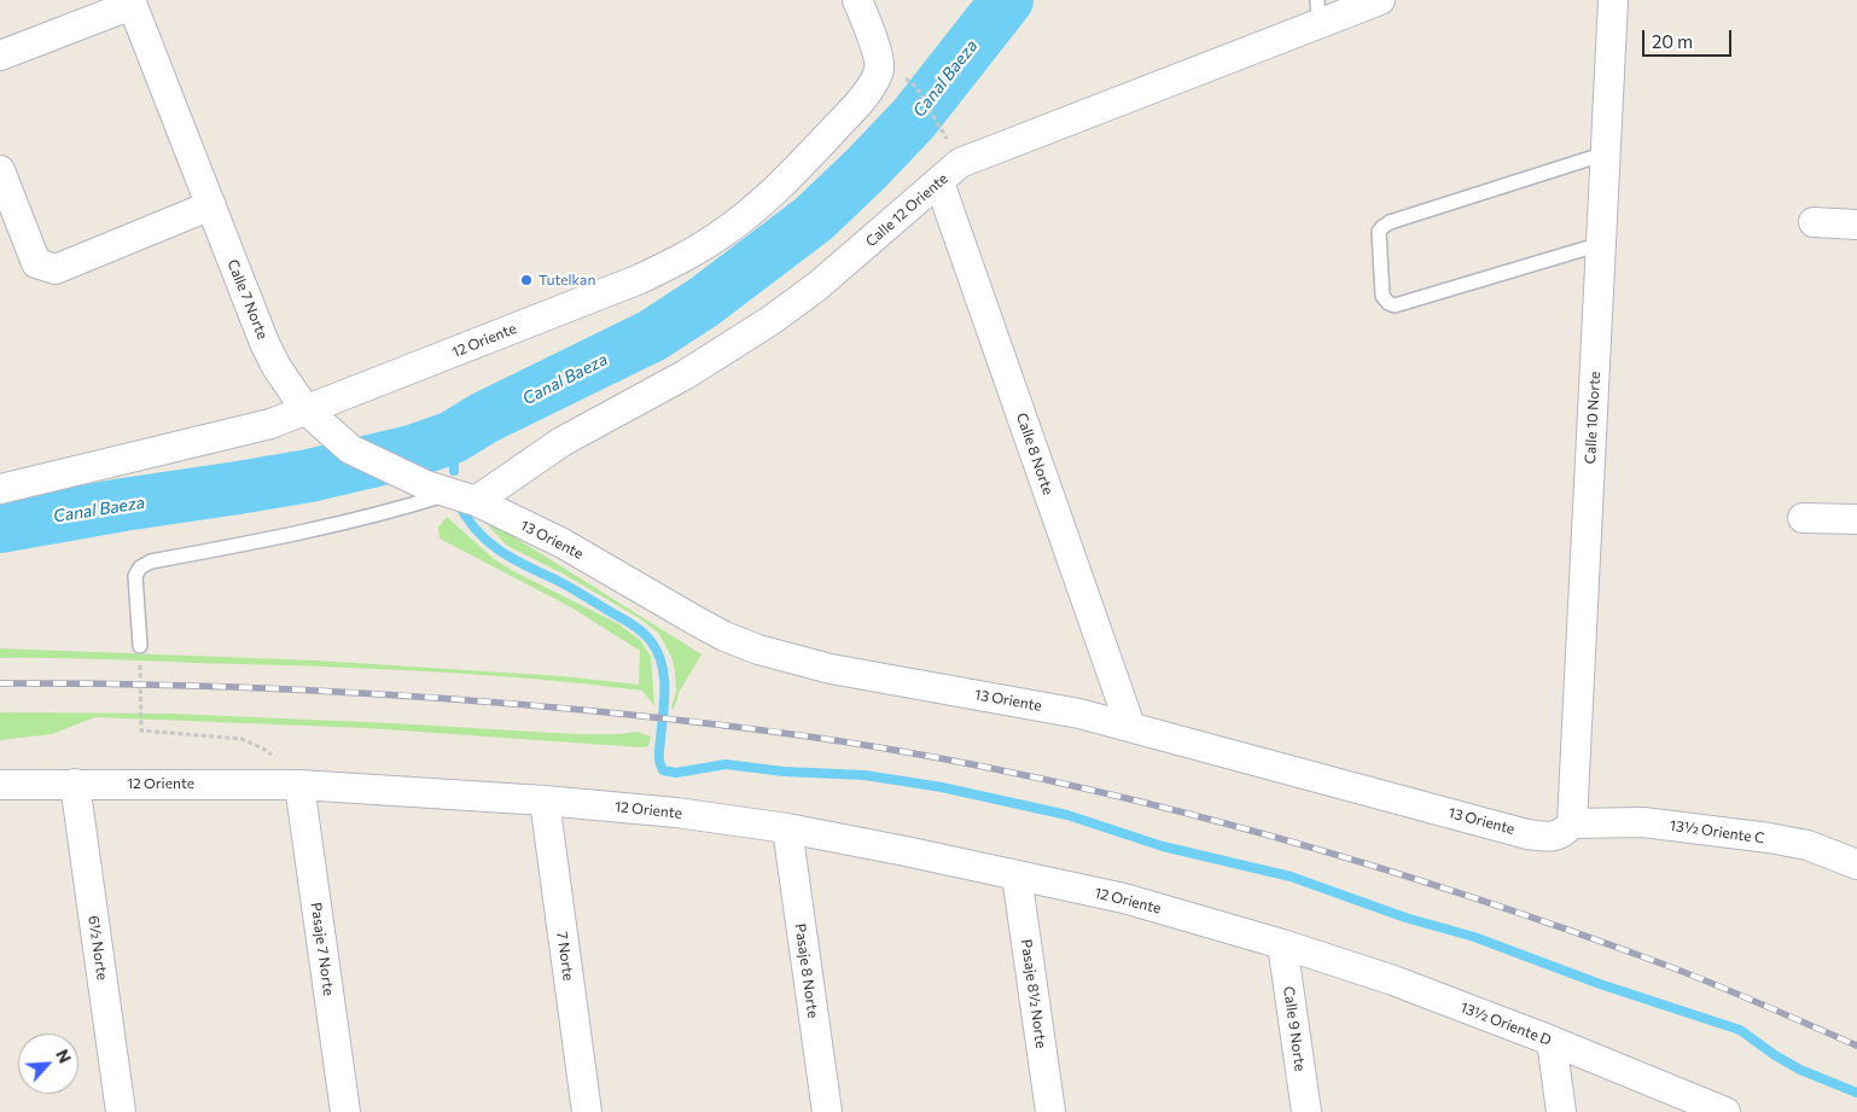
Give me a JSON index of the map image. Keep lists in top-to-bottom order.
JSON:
{
  "streets": {
    "street": [
      "Calle 12 Oriente",
      "Calle 7 Norte",
      "12 Oriente",
      "Calle 10 Norte",
      "Calle 8 Norte",
      "13 Oriente",
      "13½ Oriente C",
      "6½ Norte",
      "Pasaje 7 Norte",
      "7 Norte",
      "Pasaje 8 Norte",
      "Pasaje 8½ Norte",
      "13½ Oriente D",
      "Calle 9 Norte"
    ]
  },
  "crossings": [
    ["Calle 12 Oriente", "Calle 7 Norte"],
    ["Calle 12 Oriente", "Calle 8 Norte"],
    ["Calle 12 Oriente", "13 Oriente"],
    ["Calle 7 Norte", "12 Oriente"],
    ["Calle 7 Norte", "13 Oriente"],
    ["12 Oriente", "6½ Norte"],
    ["12 Oriente", "Pasaje 7 Norte"],
    ["12 Oriente", "7 Norte"],
    ["12 Oriente", "Pasaje 8 Norte"],
    ["12 Oriente", "Pasaje 8½ Norte"],
    ["12 Oriente", "13½ Oriente D"],
    ["12 Oriente", "Calle 9 Norte"],
    ["Calle 10 Norte", "13 Oriente"],
    ["Calle 10 Norte", "13½ Oriente C"],
    ["Calle 8 Norte", "13 Oriente"],
    ["13 Oriente", "13½ Oriente C"],
    ["13½ Oriente D", "Calle 9 Norte"]
  ],
  "water": ["Canal Baeza"],
  "places": ["Tutelkan"],
  "scale_bar": "20 m",
  "north": "top right"
}
